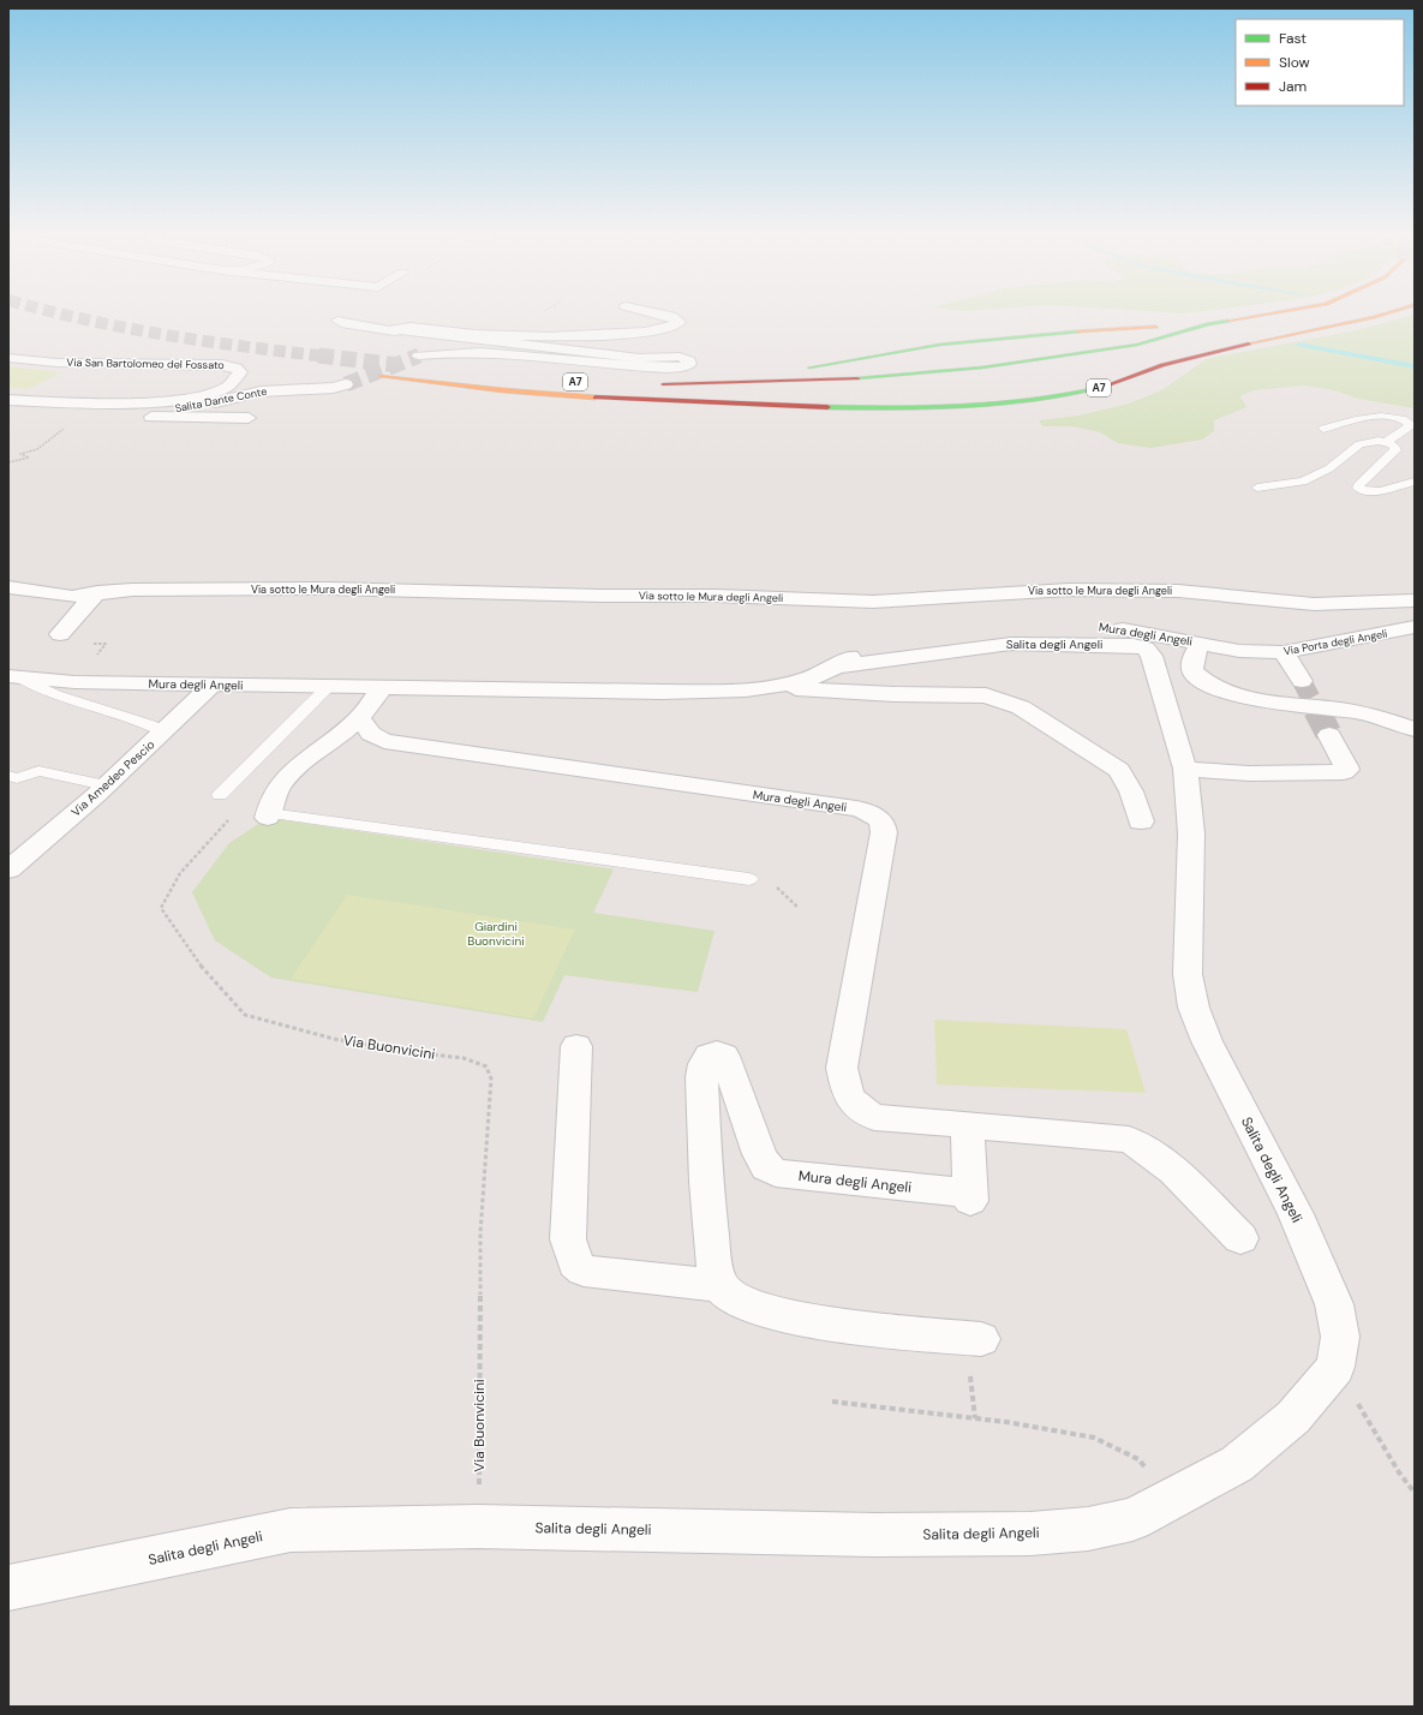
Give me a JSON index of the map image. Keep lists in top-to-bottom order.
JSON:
{
  "streets": {
    "highway": ["A7"],
    "street": [
      "Via San Bartolomeo del Fossato",
      "Salita Dante Conte",
      "Via sotto le Mura degli Angeli",
      "Mura degli Angeli",
      "Via Porta degli Angeli",
      "Salita degli Angeli",
      "Via Amedeo Pescio"
    ],
    "path": ["Via Buonvicini"]
  },
  "crossings": [
    ["Mura degli Angeli", "Via Porta degli Angeli"],
    ["Mura degli Angeli", "Salita degli Angeli"],
    ["Mura degli Angeli", "Via Amedeo Pescio"],
    ["Salita degli Angeli", "Via Buonvicini"]
  ],
  "parks": ["Giardini Buonvicini"],
  "legend": ["Fast", "Slow", "Jam"]
}
